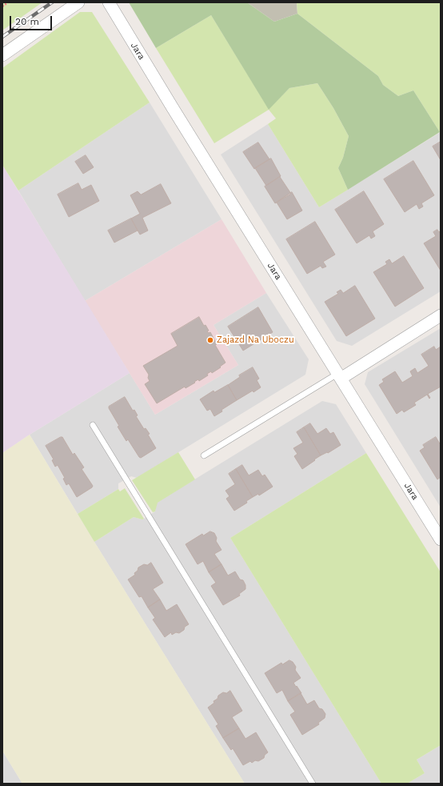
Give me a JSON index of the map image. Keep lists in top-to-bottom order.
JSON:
{
  "streets": {
    "street": ["Jara"]
  },
  "places": ["Zajazd Na Uboczu"],
  "scale_bar": "20 m"
}
